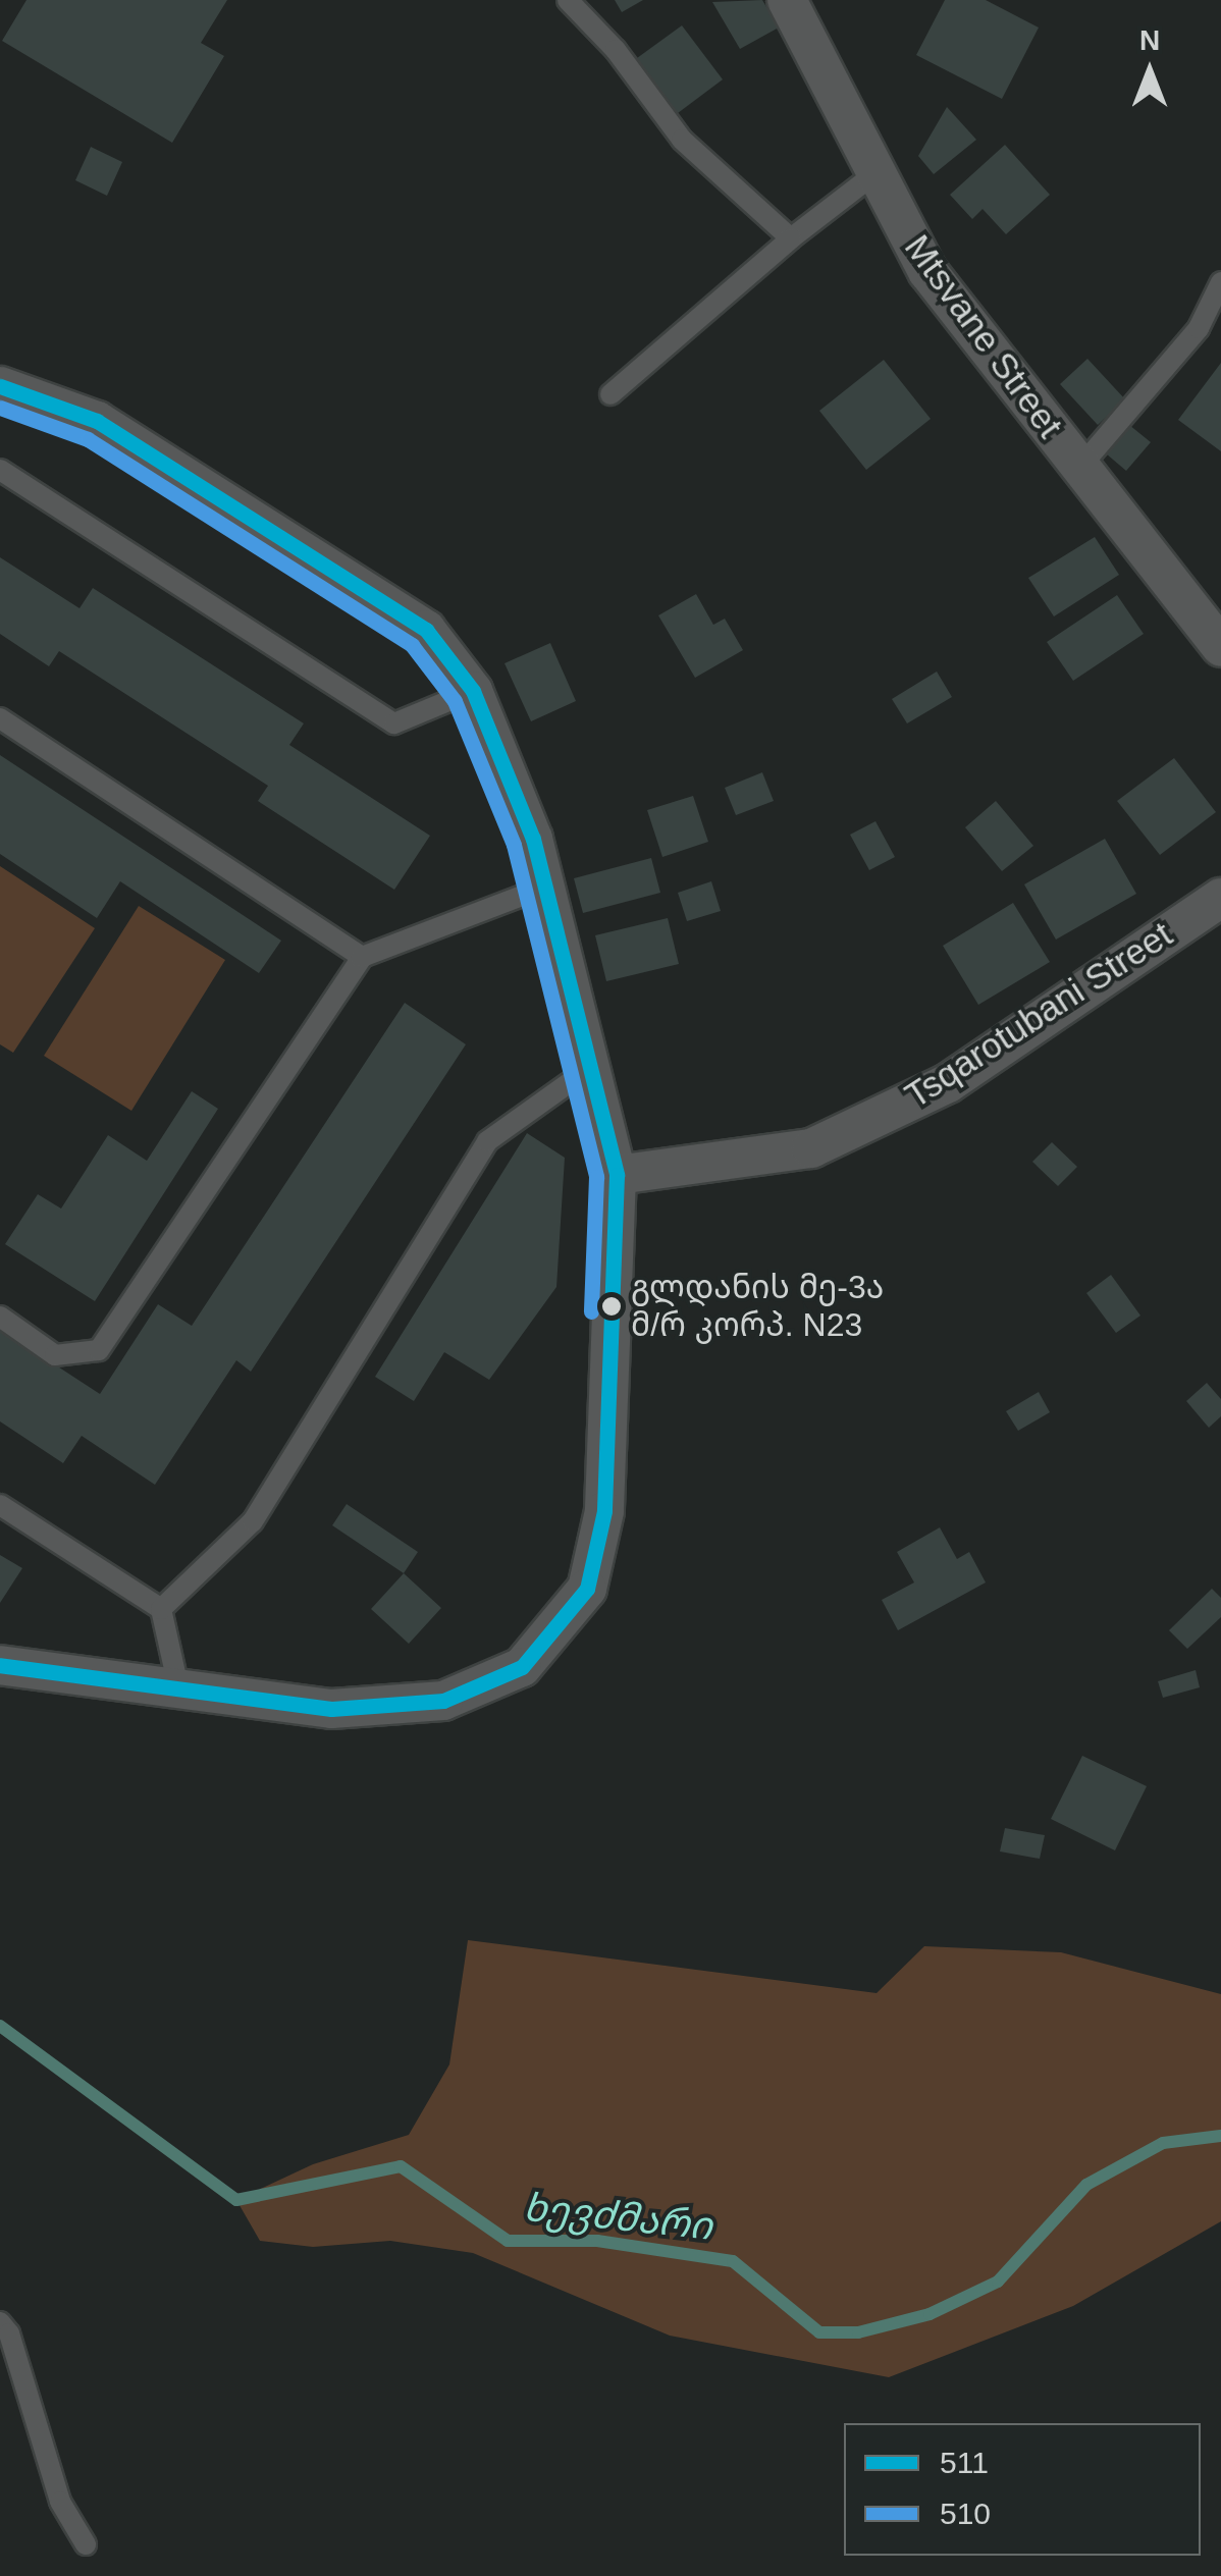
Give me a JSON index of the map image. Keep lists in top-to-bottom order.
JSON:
{
  "streets": {
    "street": ["Mtsvane Street", "Tsqarotubani Street"]
  },
  "water": ["ხევძმარი"],
  "places": ["გლდანის მე-3ა მ/რ კორპ. N23"],
  "lines": ["transit line 511", "transit line 510"],
  "legend": ["511", "510"],
  "north": "top"
}
